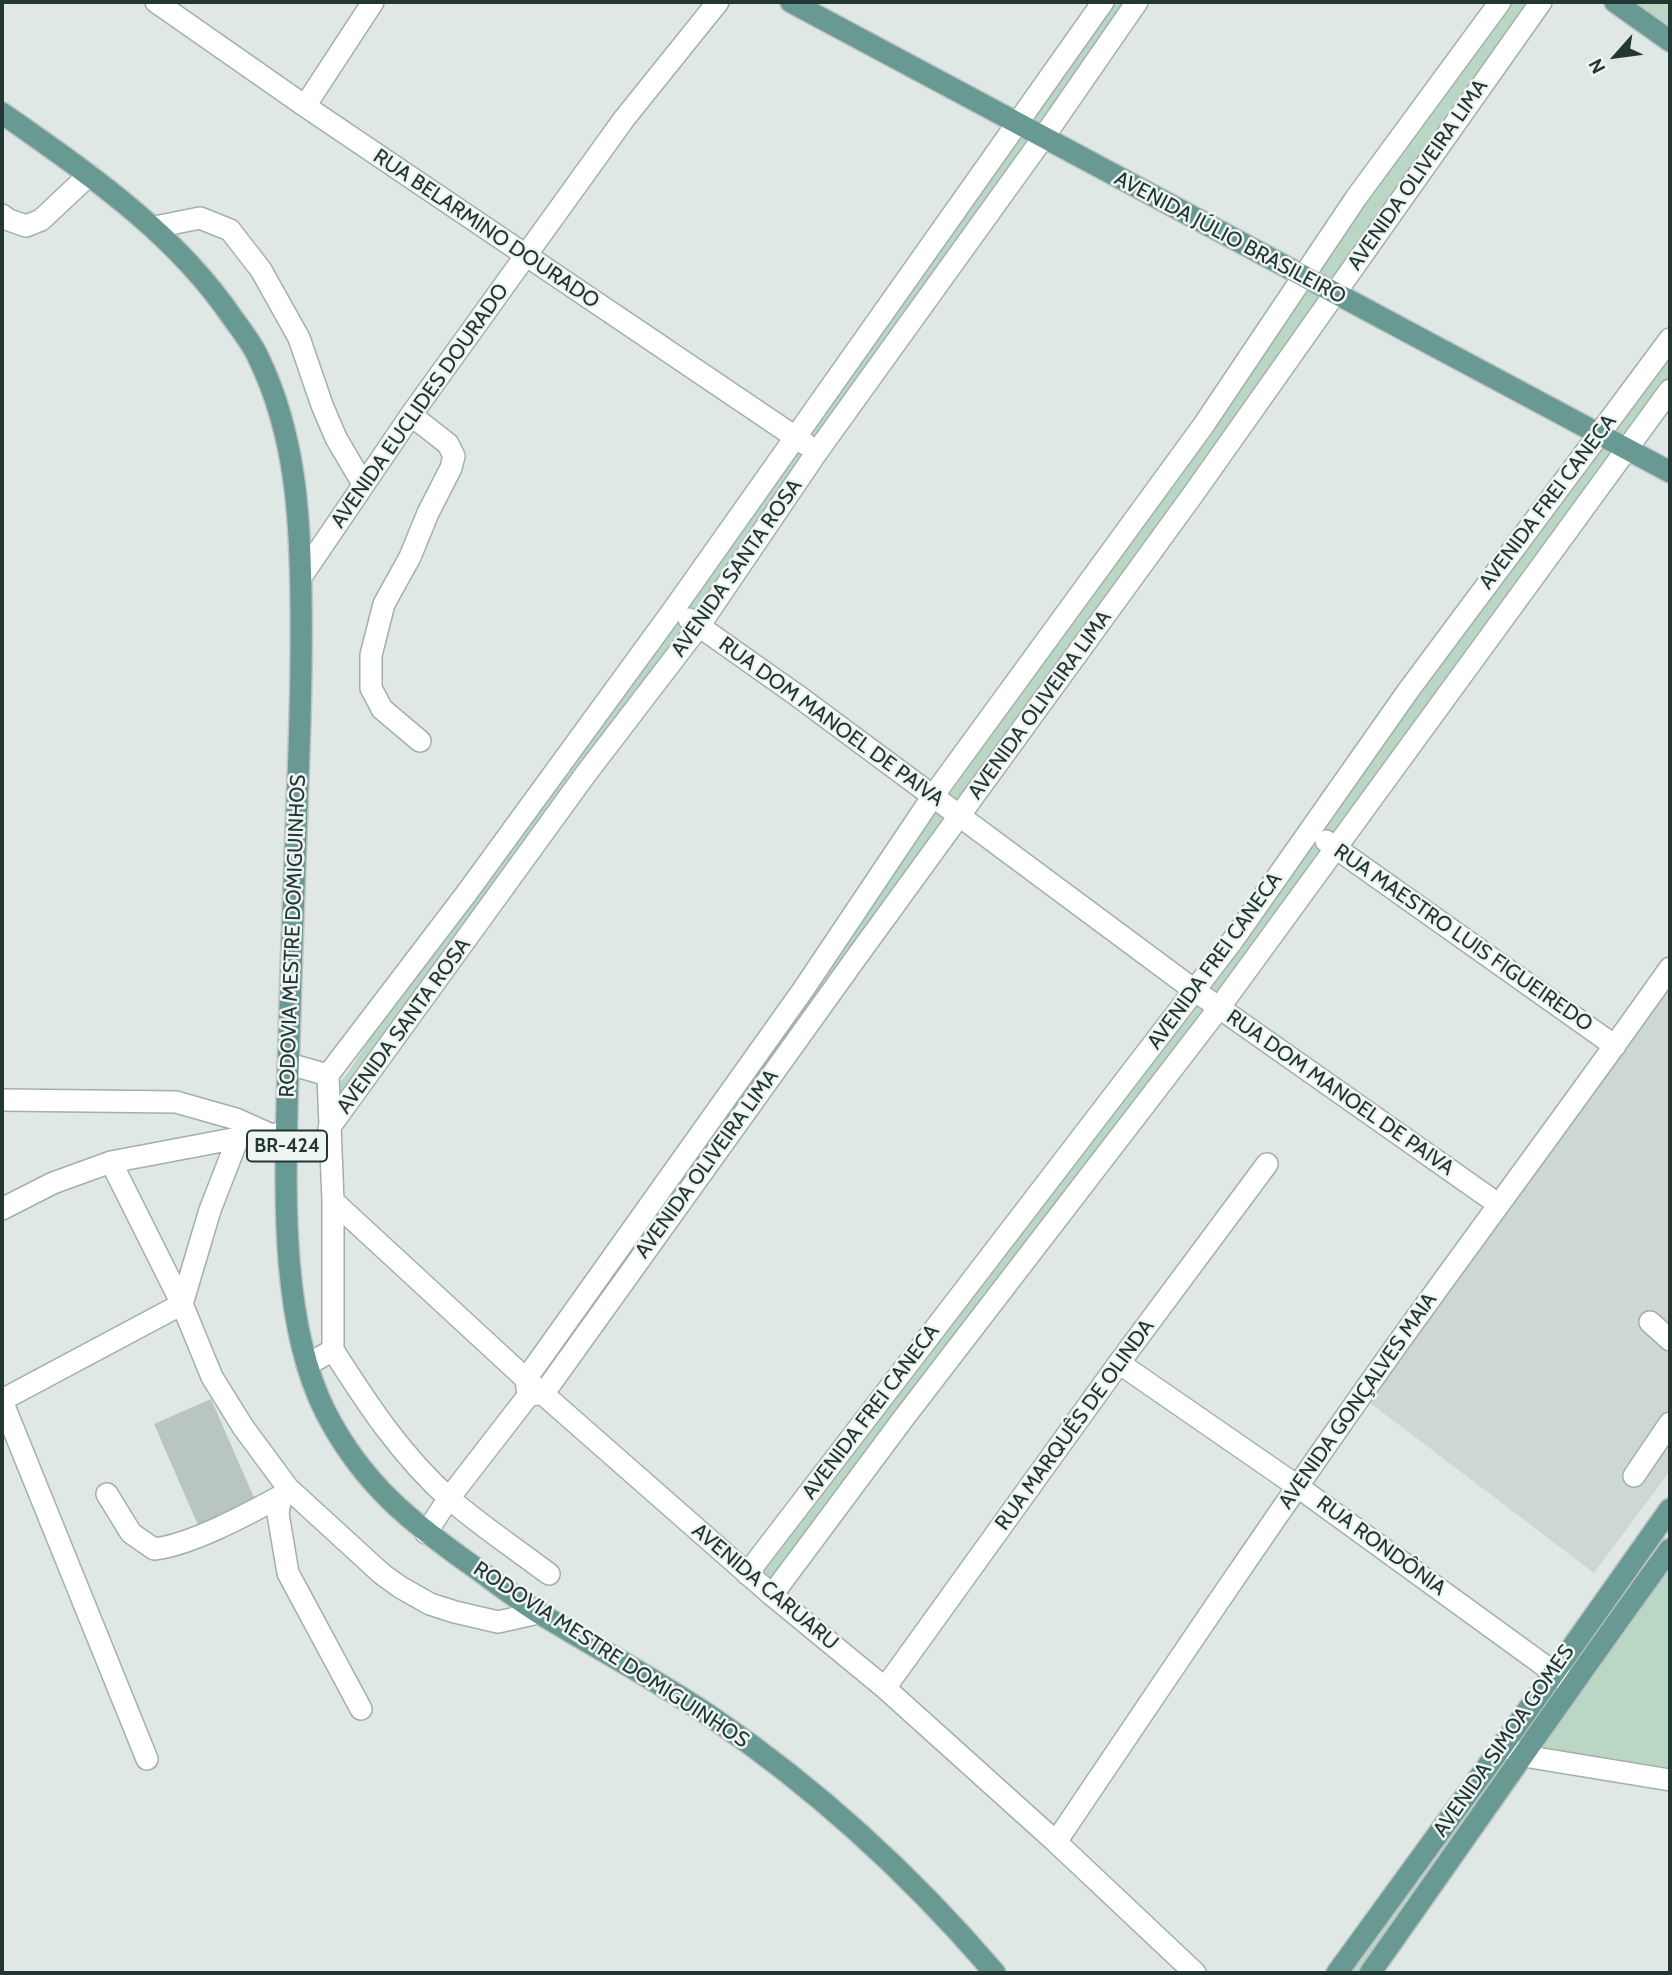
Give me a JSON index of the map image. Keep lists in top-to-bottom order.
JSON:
{
  "streets": {
    "main road": [
      "AVENIDA JÚLIO BRASILEIRO",
      "RODOVIA MESTRE DOMIGUINHOS",
      "BR-424",
      "AVENIDA SIMOA GOMES"
    ],
    "street": [
      "AVENIDA OLIVEIRA LIMA",
      "RUA BELARMINO DOURADO",
      "AVENIDA EUCLIDES DOURADO",
      "AVENIDA FREI CANECA",
      "AVENIDA SANTA ROSA",
      "RUA DOM MANOEL DE PAIVA",
      "RUA MAESTRO LUIS FIGUEIREDO",
      "AVENIDA GONÇALVES MAIA",
      "RUA MARQUÊS DE OLINDA",
      "RUA RONDÔNIA",
      "AVENIDA CARUARU"
    ]
  },
  "crossings": [
    ["AVENIDA OLIVEIRA LIMA", "AVENIDA JÚLIO BRASILEIRO"],
    ["AVENIDA OLIVEIRA LIMA", "RUA DOM MANOEL DE PAIVA"],
    ["AVENIDA OLIVEIRA LIMA", "RODOVIA MESTRE DOMIGUINHOS"],
    ["AVENIDA OLIVEIRA LIMA", "AVENIDA CARUARU"],
    ["RUA BELARMINO DOURADO", "AVENIDA EUCLIDES DOURADO"],
    ["RUA BELARMINO DOURADO", "AVENIDA SANTA ROSA"],
    ["AVENIDA JÚLIO BRASILEIRO", "AVENIDA FREI CANECA"],
    ["AVENIDA JÚLIO BRASILEIRO", "AVENIDA SANTA ROSA"],
    ["AVENIDA EUCLIDES DOURADO", "RODOVIA MESTRE DOMIGUINHOS"],
    ["AVENIDA FREI CANECA", "RUA DOM MANOEL DE PAIVA"],
    ["AVENIDA FREI CANECA", "RUA MAESTRO LUIS FIGUEIREDO"],
    ["AVENIDA FREI CANECA", "AVENIDA CARUARU"],
    ["AVENIDA SANTA ROSA", "RUA DOM MANOEL DE PAIVA"],
    ["RUA DOM MANOEL DE PAIVA", "AVENIDA GONÇALVES MAIA"],
    ["RUA MAESTRO LUIS FIGUEIREDO", "AVENIDA GONÇALVES MAIA"],
    ["AVENIDA GONÇALVES MAIA", "RUA RONDÔNIA"],
    ["AVENIDA GONÇALVES MAIA", "AVENIDA CARUARU"],
    ["RUA MARQUÊS DE OLINDA", "RUA RONDÔNIA"],
    ["RUA MARQUÊS DE OLINDA", "AVENIDA CARUARU"],
    ["RUA RONDÔNIA", "AVENIDA SIMOA GOMES"]
  ],
  "north": "bottom left"
}
